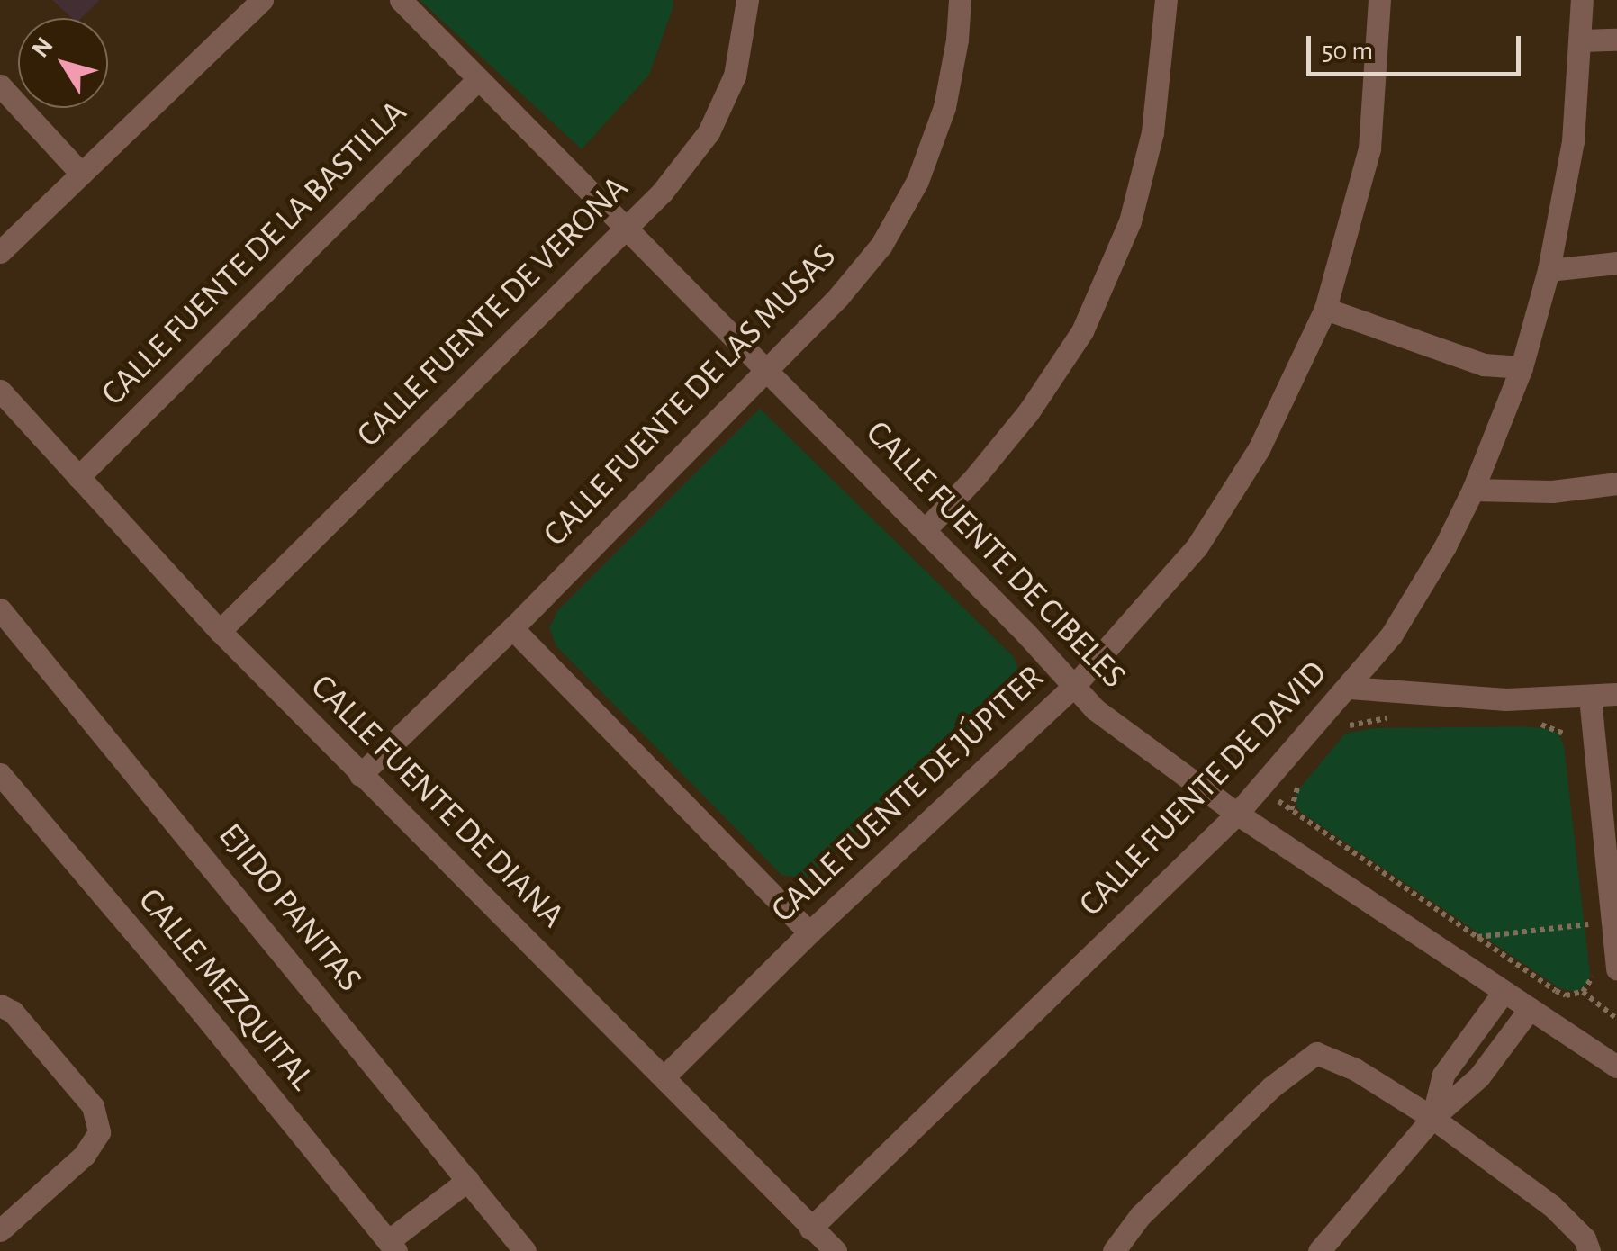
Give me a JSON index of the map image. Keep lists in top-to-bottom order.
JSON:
{
  "streets": {
    "street": [
      "CALLE FUENTE DE LA BASTILLA",
      "CALLE FUENTE DE VERONA",
      "CALLE FUENTE DE LAS MUSAS",
      "CALLE FUENTE DE CIBELES",
      "CALLE FUENTE DE DAVID",
      "CALLE FUENTE DE JÚPITER",
      "CALLE FUENTE DE DIANA",
      "EJIDO PANITAS",
      "CALLE MEZQUITAL"
    ]
  },
  "crossings": [
    ["CALLE FUENTE DE LA BASTILLA", "CALLE FUENTE DE CIBELES"],
    ["CALLE FUENTE DE LA BASTILLA", "CALLE FUENTE DE DIANA"],
    ["CALLE FUENTE DE VERONA", "CALLE FUENTE DE CIBELES"],
    ["CALLE FUENTE DE VERONA", "CALLE FUENTE DE DIANA"],
    ["CALLE FUENTE DE LAS MUSAS", "CALLE FUENTE DE CIBELES"],
    ["CALLE FUENTE DE LAS MUSAS", "CALLE FUENTE DE DIANA"],
    ["CALLE FUENTE DE CIBELES", "CALLE FUENTE DE DAVID"],
    ["CALLE FUENTE DE CIBELES", "CALLE FUENTE DE JÚPITER"],
    ["CALLE FUENTE DE DAVID", "CALLE FUENTE DE DIANA"],
    ["CALLE FUENTE DE JÚPITER", "CALLE FUENTE DE DIANA"]
  ],
  "scale_bar": "50 m",
  "north": "top left"
}
